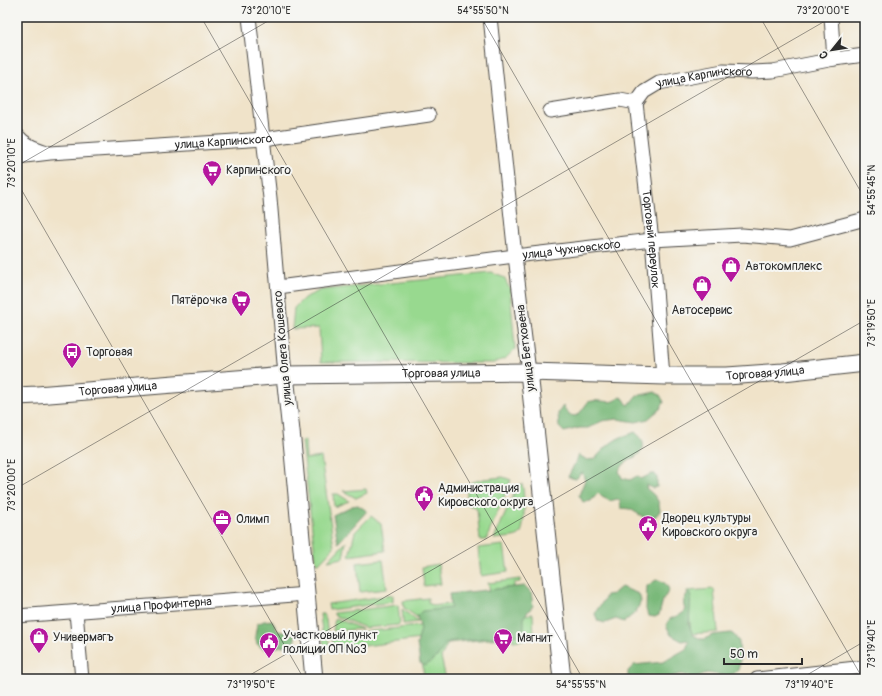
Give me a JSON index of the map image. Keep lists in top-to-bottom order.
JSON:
{
  "streets": {
    "main road": ["улица Олега Кошевого", "улица Бетховена", "Торговая улица"],
    "street": [
      "улица Карпинского",
      "Торговый переулок",
      "улица Чухновского",
      "улица Профинтерна"
    ]
  },
  "crossings": [
    ["улица Карпинского", "Торговый переулок"],
    ["улица Карпинского", "улица Олега Кошевого"],
    ["Торговый переулок", "улица Чухновского"],
    ["Торговый переулок", "Торговая улица"],
    ["улица Чухновского", "улица Олега Кошевого"],
    ["улица Чухновского", "улица Бетховена"],
    ["улица Олега Кошевого", "Торговая улица"],
    ["улица Олега Кошевого", "улица Профинтерна"],
    ["улица Бетховена", "Торговая улица"]
  ],
  "places": {
    "supermarket": ["Карпинского", "Пятёрочка", "Магнит"],
    "shop": ["Автокомплекс", "Автосервис", "Универмагъ"],
    "bus stop": ["Торговая"],
    "public building": ["Администрация Кировского округа", "Дворец культуры Кировского округа", "Участковый пункт полиции ОП №3"],
    "office": ["Олимп"]
  },
  "scale_bar": "50 m",
  "north": "bottom left",
  "coordinates": [
    "73°20'10\"E",
    "54°55'50\"N",
    "73°20'00\"E",
    "54°55'45\"N",
    "73°19'50\"E",
    "73°19'40\"E",
    "54°55'55\"N"
  ]
}
